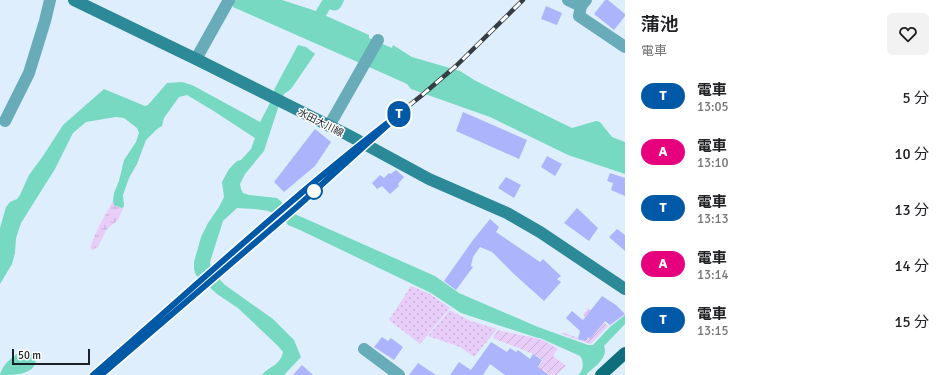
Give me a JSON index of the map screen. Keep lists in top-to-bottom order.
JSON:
{
  "streets": {
    "main road": ["水田大川線"]
  },
  "scale_bar": "50 m",
  "page": {
    "on_map": "T",
    "heading": ["蒲池", "電車"],
    "list": [
      {
        "mark": "T",
        "name": "電車",
        "note": "13:05",
        "value": "5 分"
      },
      {
        "mark": "A",
        "name": "電車",
        "note": "13:10",
        "value": "10 分"
      },
      {
        "mark": "T",
        "name": "電車",
        "note": "13:13",
        "value": "13 分"
      },
      {
        "mark": "A",
        "name": "電車",
        "note": "13:14",
        "value": "14 分"
      },
      {
        "mark": "T",
        "name": "電車",
        "note": "13:15",
        "value": "15 分"
      }
    ],
    "scale": "50 m"
  }
}
